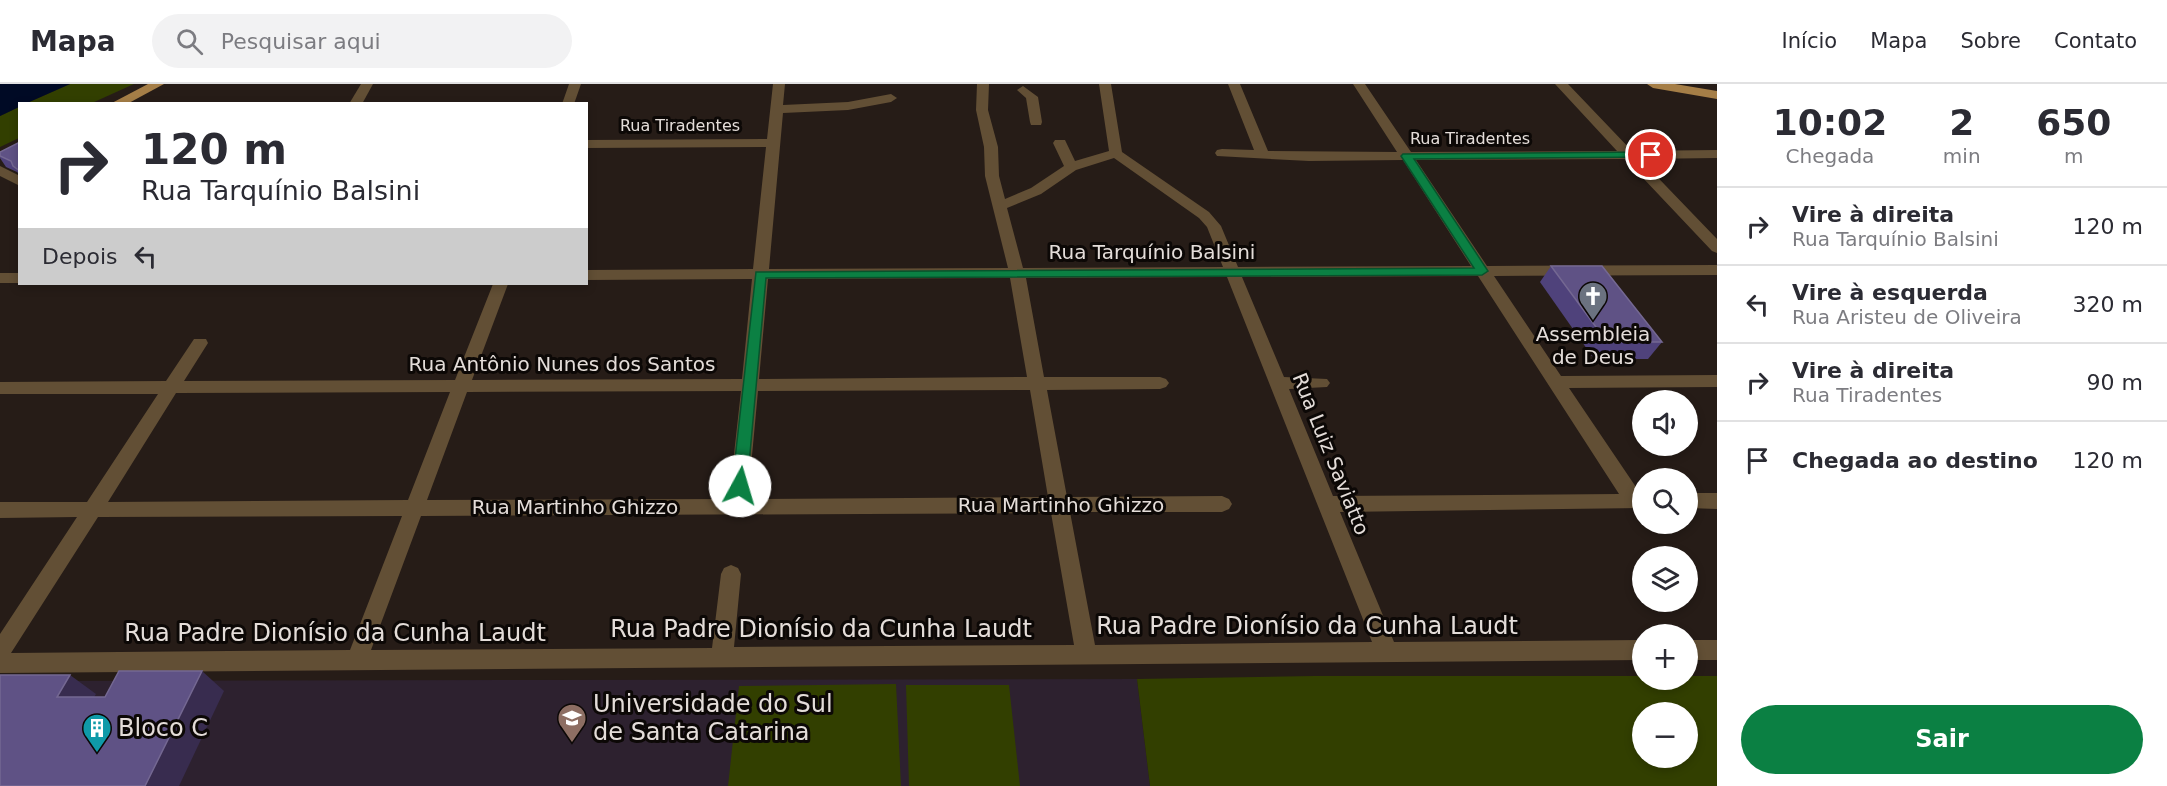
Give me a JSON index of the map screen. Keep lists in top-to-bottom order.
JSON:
{
  "streets": {
    "street": [
      "Rua Tiradentes",
      "Rua Tarquínio Balsini",
      "Rua Antônio Nunes dos Santos",
      "Rua Luiz Saviatto",
      "Rua Martinho Ghizzo",
      "Rua Padre Dionísio da Cunha Laudt"
    ]
  },
  "crossings": [
    ["Rua Tarquínio Balsini", "Rua Luiz Saviatto"],
    ["Rua Luiz Saviatto", "Rua Padre Dionísio da Cunha Laudt"]
  ],
  "places": {
    "church": ["Assembleia de Deus"],
    "school or university": ["Universidade do Sul de Santa Catarina"],
    "building": ["Bloco C"]
  },
  "page": {
    "header": "Mapa",
    "search": "Pesquisar aqui",
    "nav": [
      "Início",
      "Mapa",
      "Sobre",
      "Contato"
    ],
    "eta": [
      "10:02",
      "Chegada",
      "2",
      "min",
      "650",
      "m"
    ],
    "turn": ["120 m", "Rua Tarquínio Balsini"],
    "list": [
      {
        "name": "Vire à direita",
        "note": "Rua Tarquínio Balsini",
        "value": "120 m"
      },
      {
        "name": "Vire à esquerda",
        "note": "Rua Aristeu de Oliveira",
        "value": "320 m"
      },
      {
        "name": "Vire à direita",
        "note": "Rua Tiradentes",
        "value": "90 m"
      },
      {
        "name": "Chegada ao destino",
        "value": "120 m"
      }
    ],
    "then": "Depois",
    "map_buttons": ["+", "−"],
    "buttons": "Sair"
  }
}
